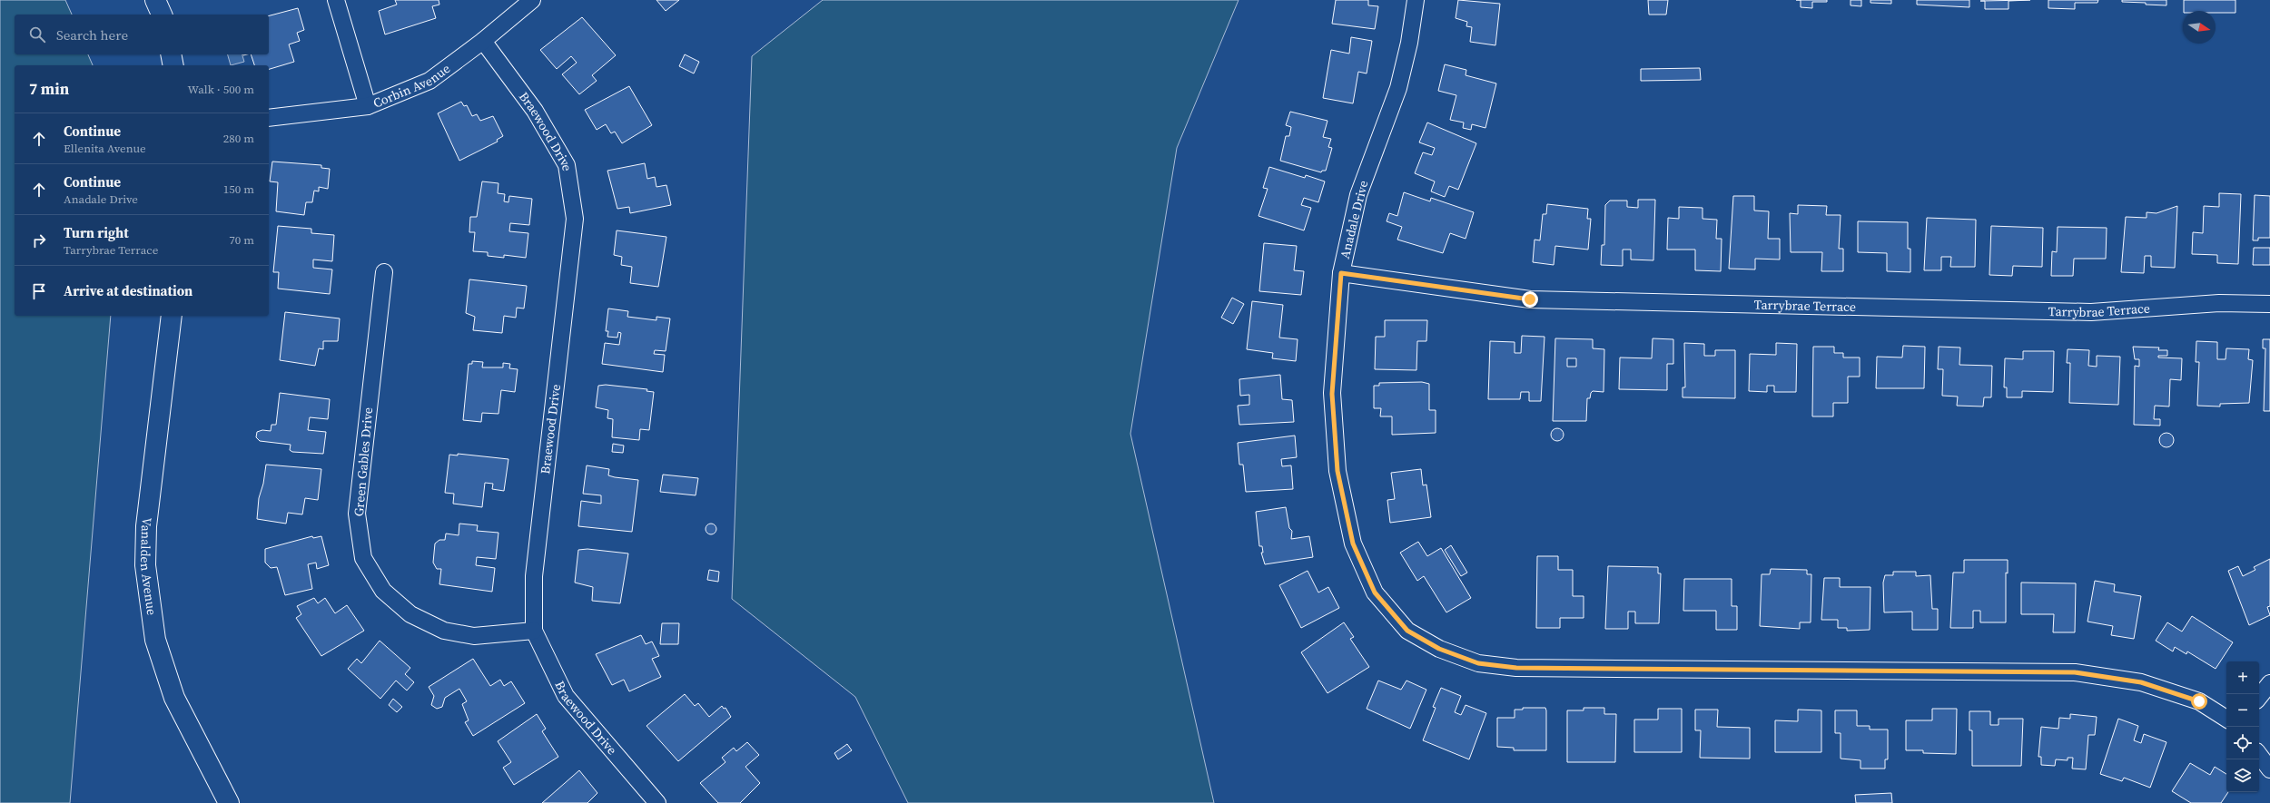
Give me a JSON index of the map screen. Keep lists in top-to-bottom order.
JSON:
{
  "streets": {
    "main road": ["Vanalden Avenue"],
    "street": [
      "Corbin Avenue",
      "Braewood Drive",
      "Anadale Drive",
      "Tarrybrae Terrace",
      "Green Gables Drive"
    ]
  },
  "crossings": [
    ["Corbin Avenue", "Braewood Drive"],
    ["Braewood Drive", "Green Gables Drive"],
    ["Anadale Drive", "Tarrybrae Terrace"]
  ],
  "north": "right",
  "page": {
    "search": "Search here",
    "heading": ["7 min", "Walk · 500 m"],
    "list": [
      ["Continue", "Ellenita Avenue", "280 m"],
      ["Continue", "Anadale Drive", "150 m"],
      ["Turn right", "Tarrybrae Terrace", "70 m"],
      "Arrive at destination"
    ],
    "map_buttons": ["+", "−"]
  }
}
